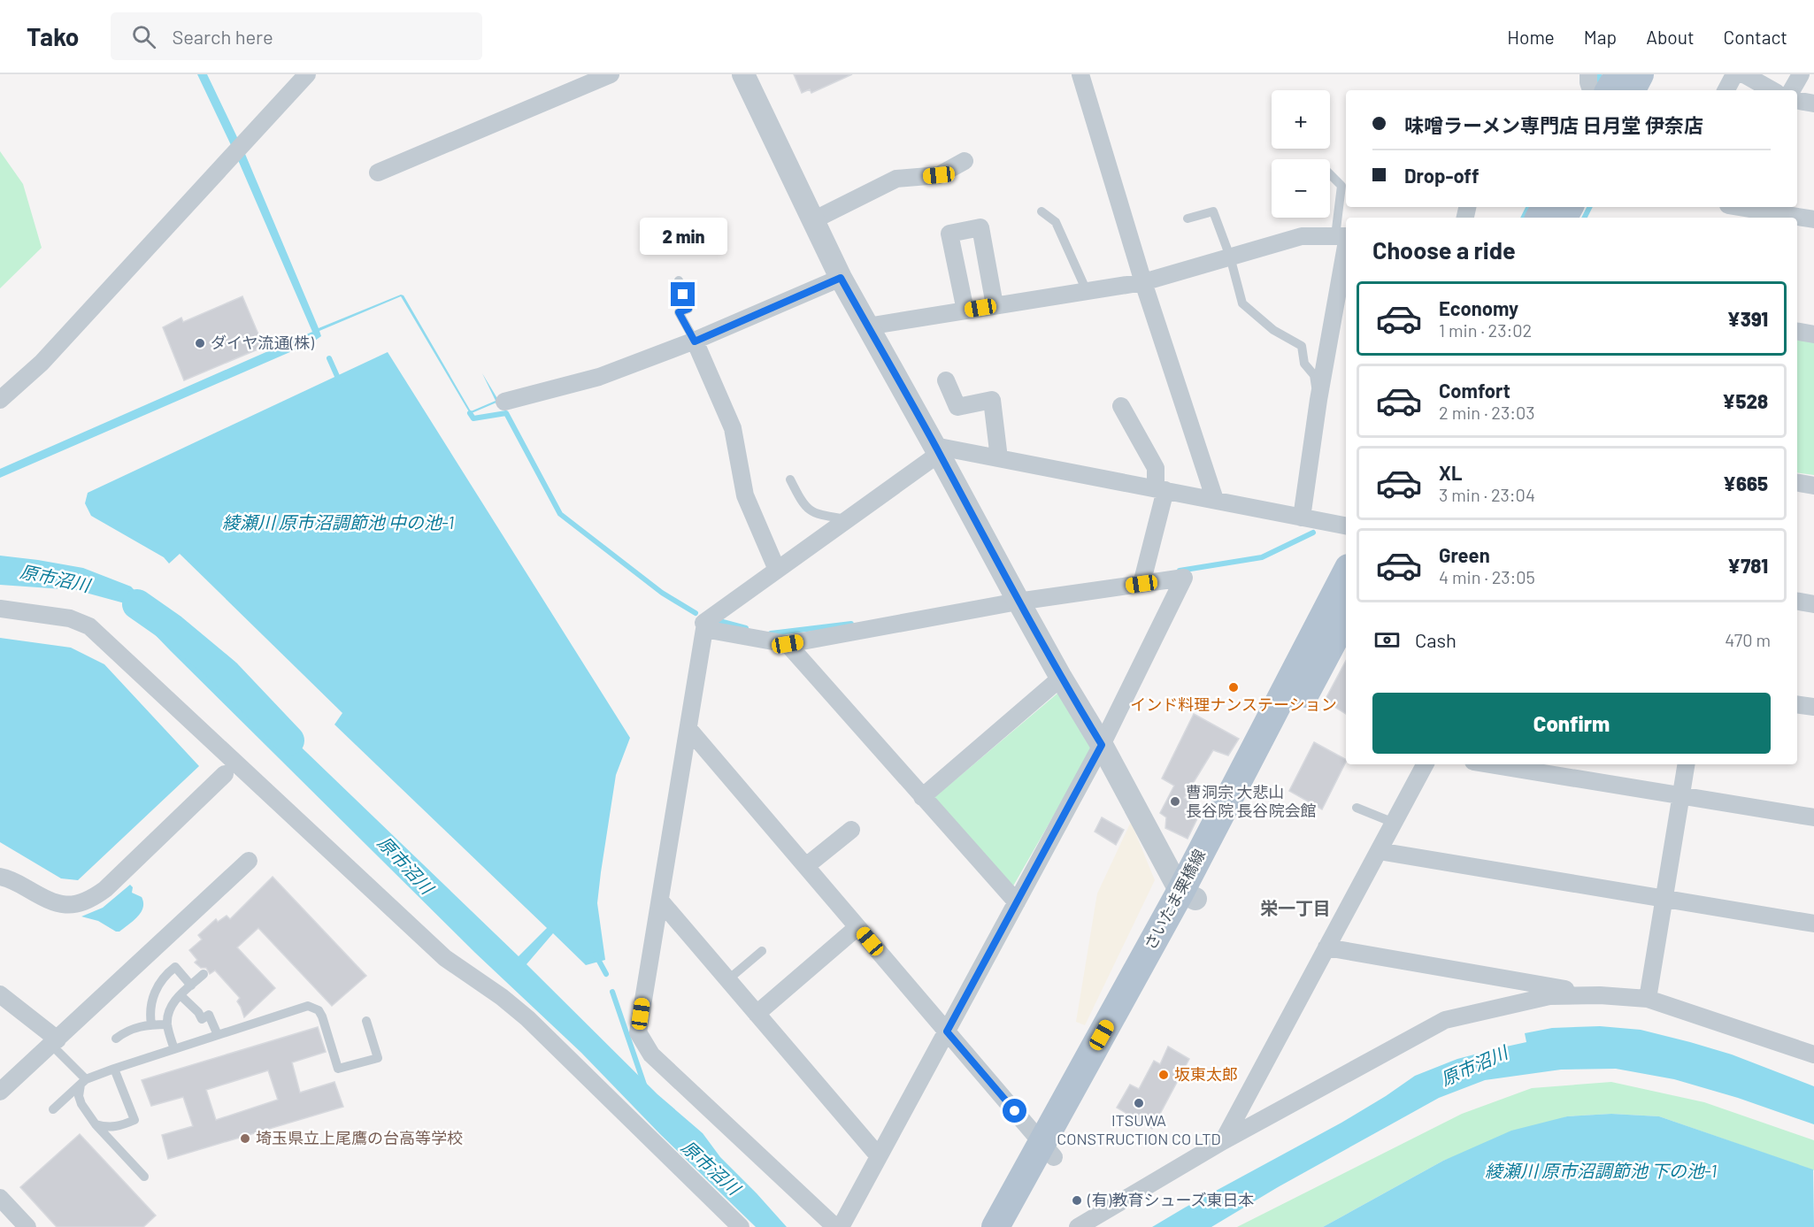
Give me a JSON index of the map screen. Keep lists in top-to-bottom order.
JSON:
{
  "streets": {
    "main road": ["さいたま栗橋線"]
  },
  "districts": ["栄一丁目"],
  "water": ["綾瀬川 原市沼調節池 中の池-1", "原市沼川", "綾瀬川 原市沼調節池 下の池-1"],
  "places": [
    "ダイヤ流通(株)",
    "インド料理ナンステーション",
    "曹洞宗 大悲山 長谷院 長谷院会館",
    "坂東太郎",
    "ITSUWA CONSTRUCTION CO LTD",
    "埼玉県立上尾鷹の台高等学校",
    "(有)教育シューズ東日本"
  ],
  "page": {
    "header": "Tako",
    "search": "Search here",
    "nav": [
      "Home",
      "Map",
      "About",
      "Contact"
    ],
    "map_buttons": ["+", "−"],
    "banner": ["味噌ラーメン専門店 日月堂 伊奈店", "Drop-off"],
    "bubble": "2 min",
    "heading": "Choose a ride",
    "list": [
      {
        "name": "Economy",
        "note": "1 min · 23:02",
        "value": "¥391"
      },
      {
        "name": "Comfort",
        "note": "2 min · 23:03",
        "value": "¥528"
      },
      {
        "name": "XL",
        "note": "3 min · 23:04",
        "value": "¥665"
      },
      {
        "name": "Green",
        "note": "4 min · 23:05",
        "value": "¥781"
      }
    ],
    "pay": ["Cash", "470 m"],
    "buttons": "Confirm"
  }
}
